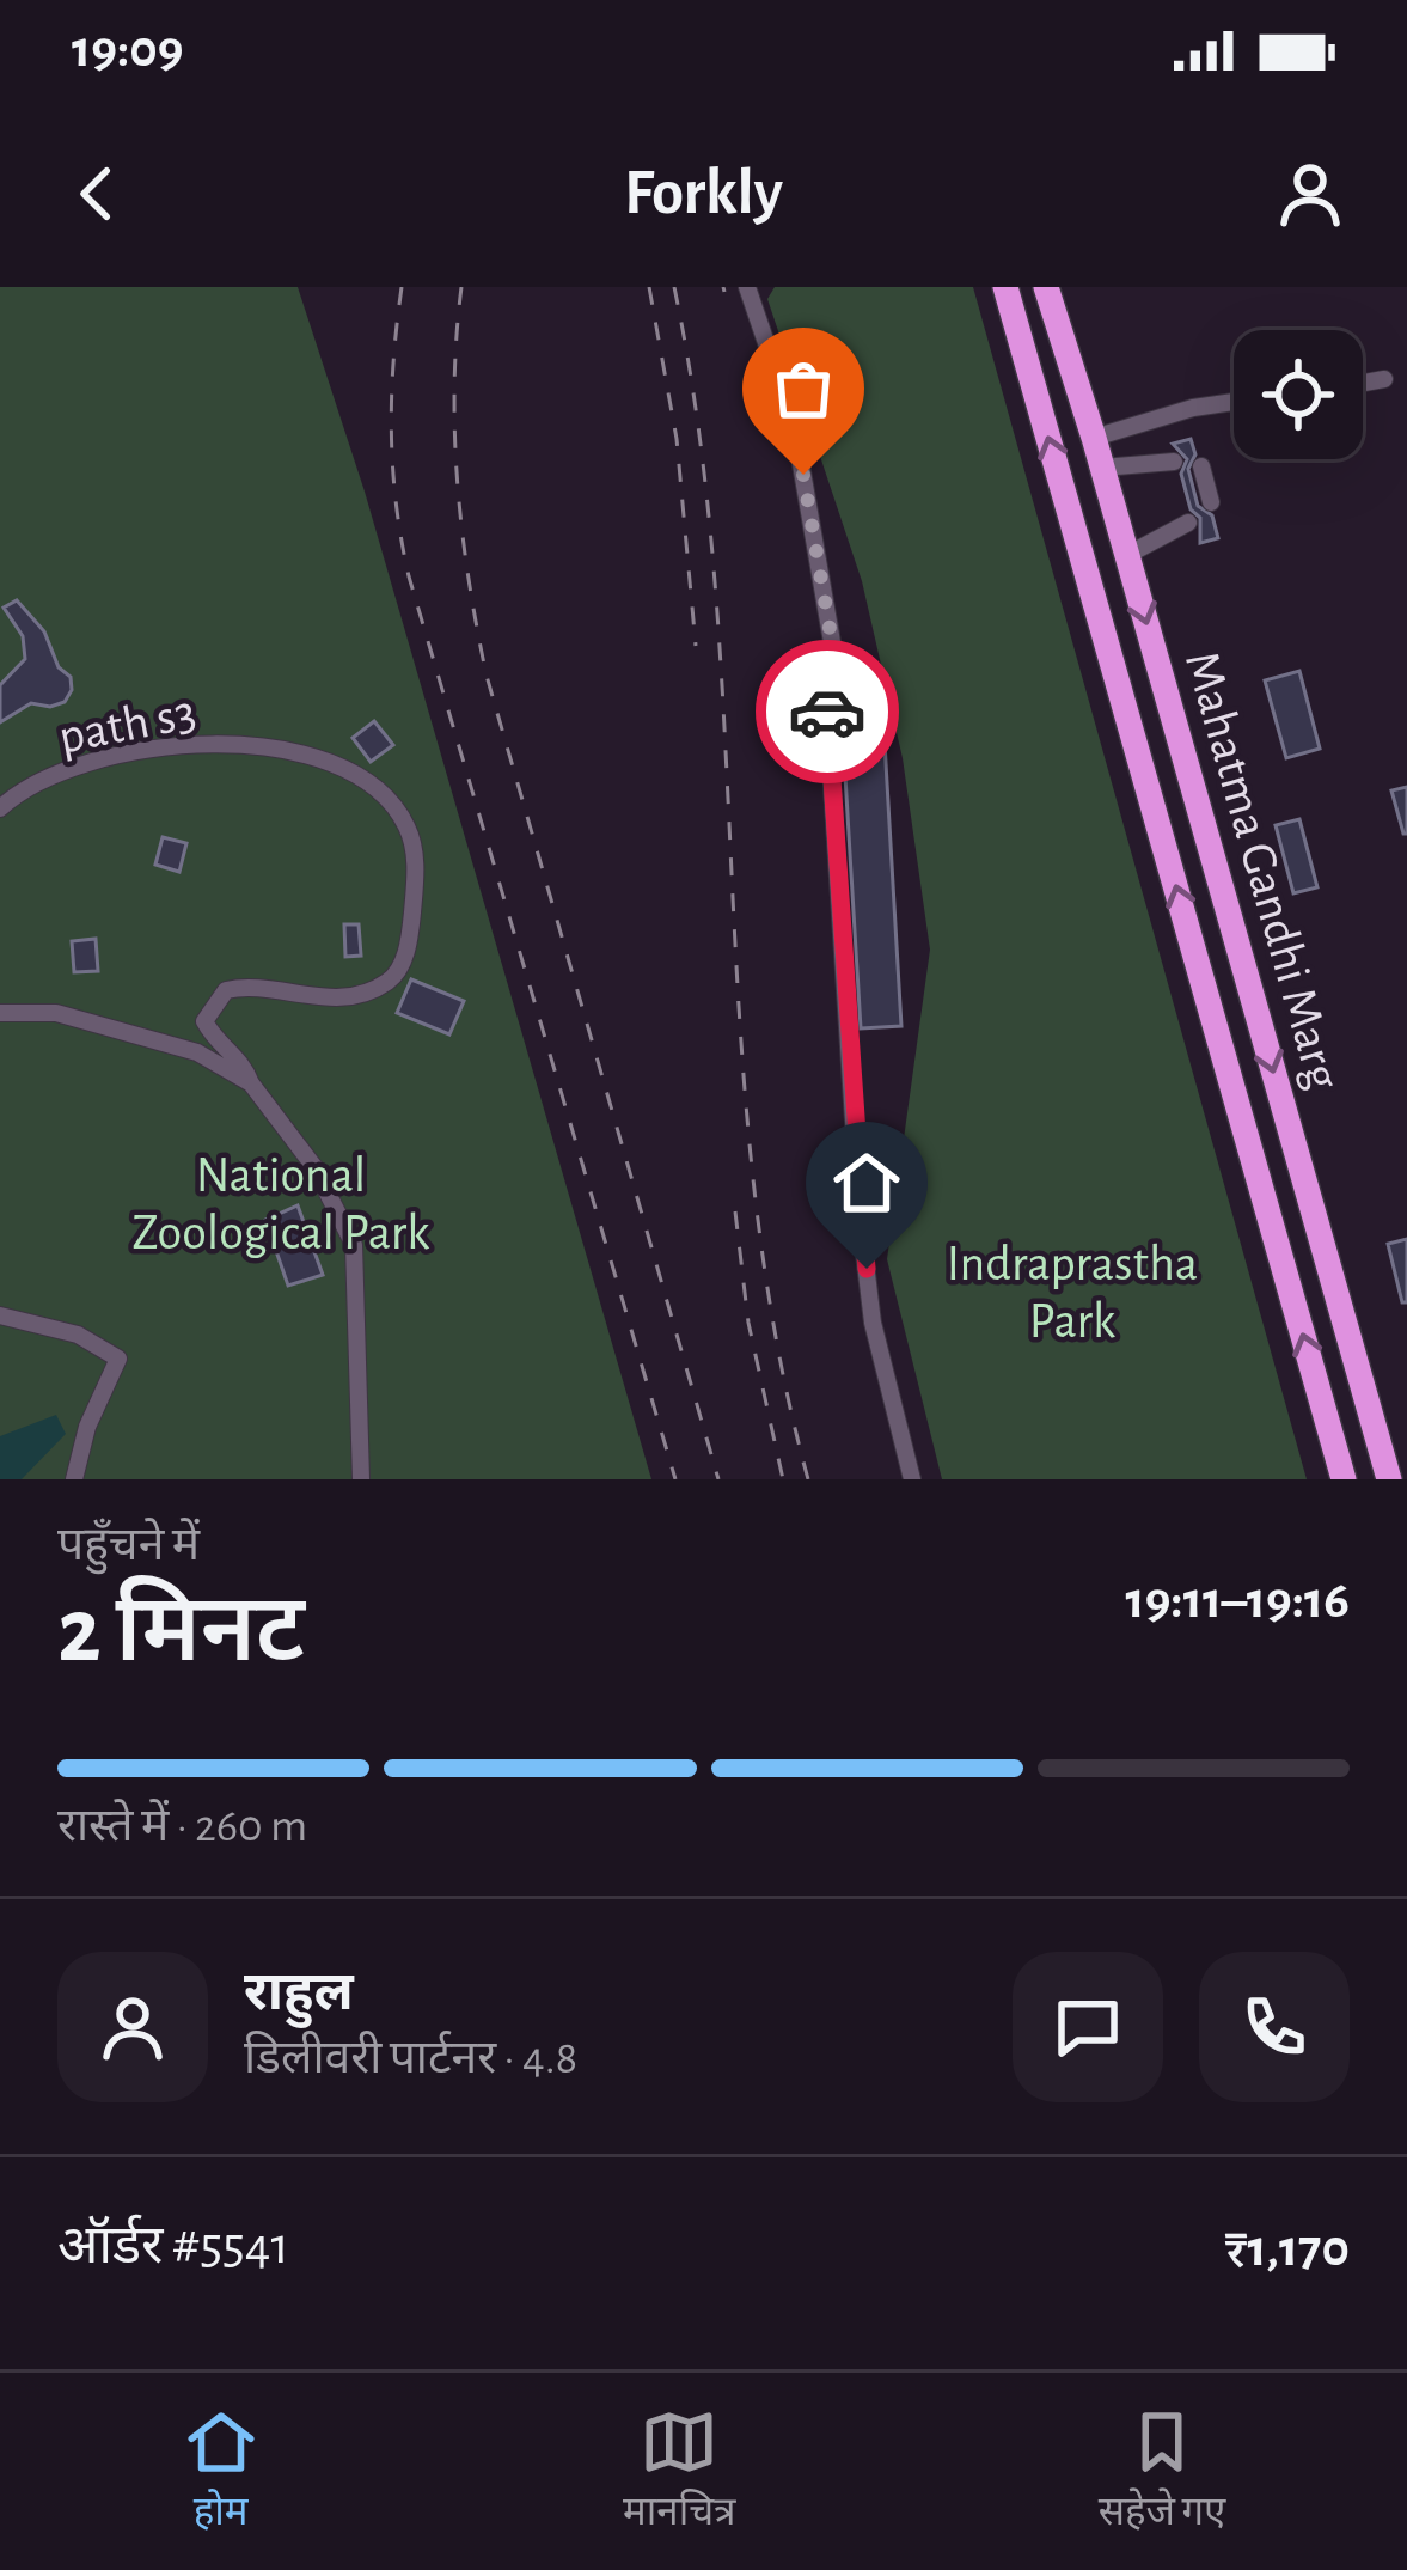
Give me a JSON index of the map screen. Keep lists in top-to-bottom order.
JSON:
{
  "streets": {
    "highway": ["Mahatma Gandhi Marg"],
    "street": ["path s3"]
  },
  "parks": ["National Zoological Park", "Indraprastha Park"],
  "page": {
    "status": "19:09",
    "header": "Forkly",
    "heading": ["2 मिनट", "पहुँचने में", "19:11–19:16"],
    "panel": [
      "राहुल",
      "डिलीवरी पार्टनर · 4.8",
      "ऑर्डर #5541",
      "₹1,170"
    ],
    "bar": "रास्ते में · 260 m",
    "tabs": ["होम", "मानचित्र", "सहेजे गए"]
  }
}
